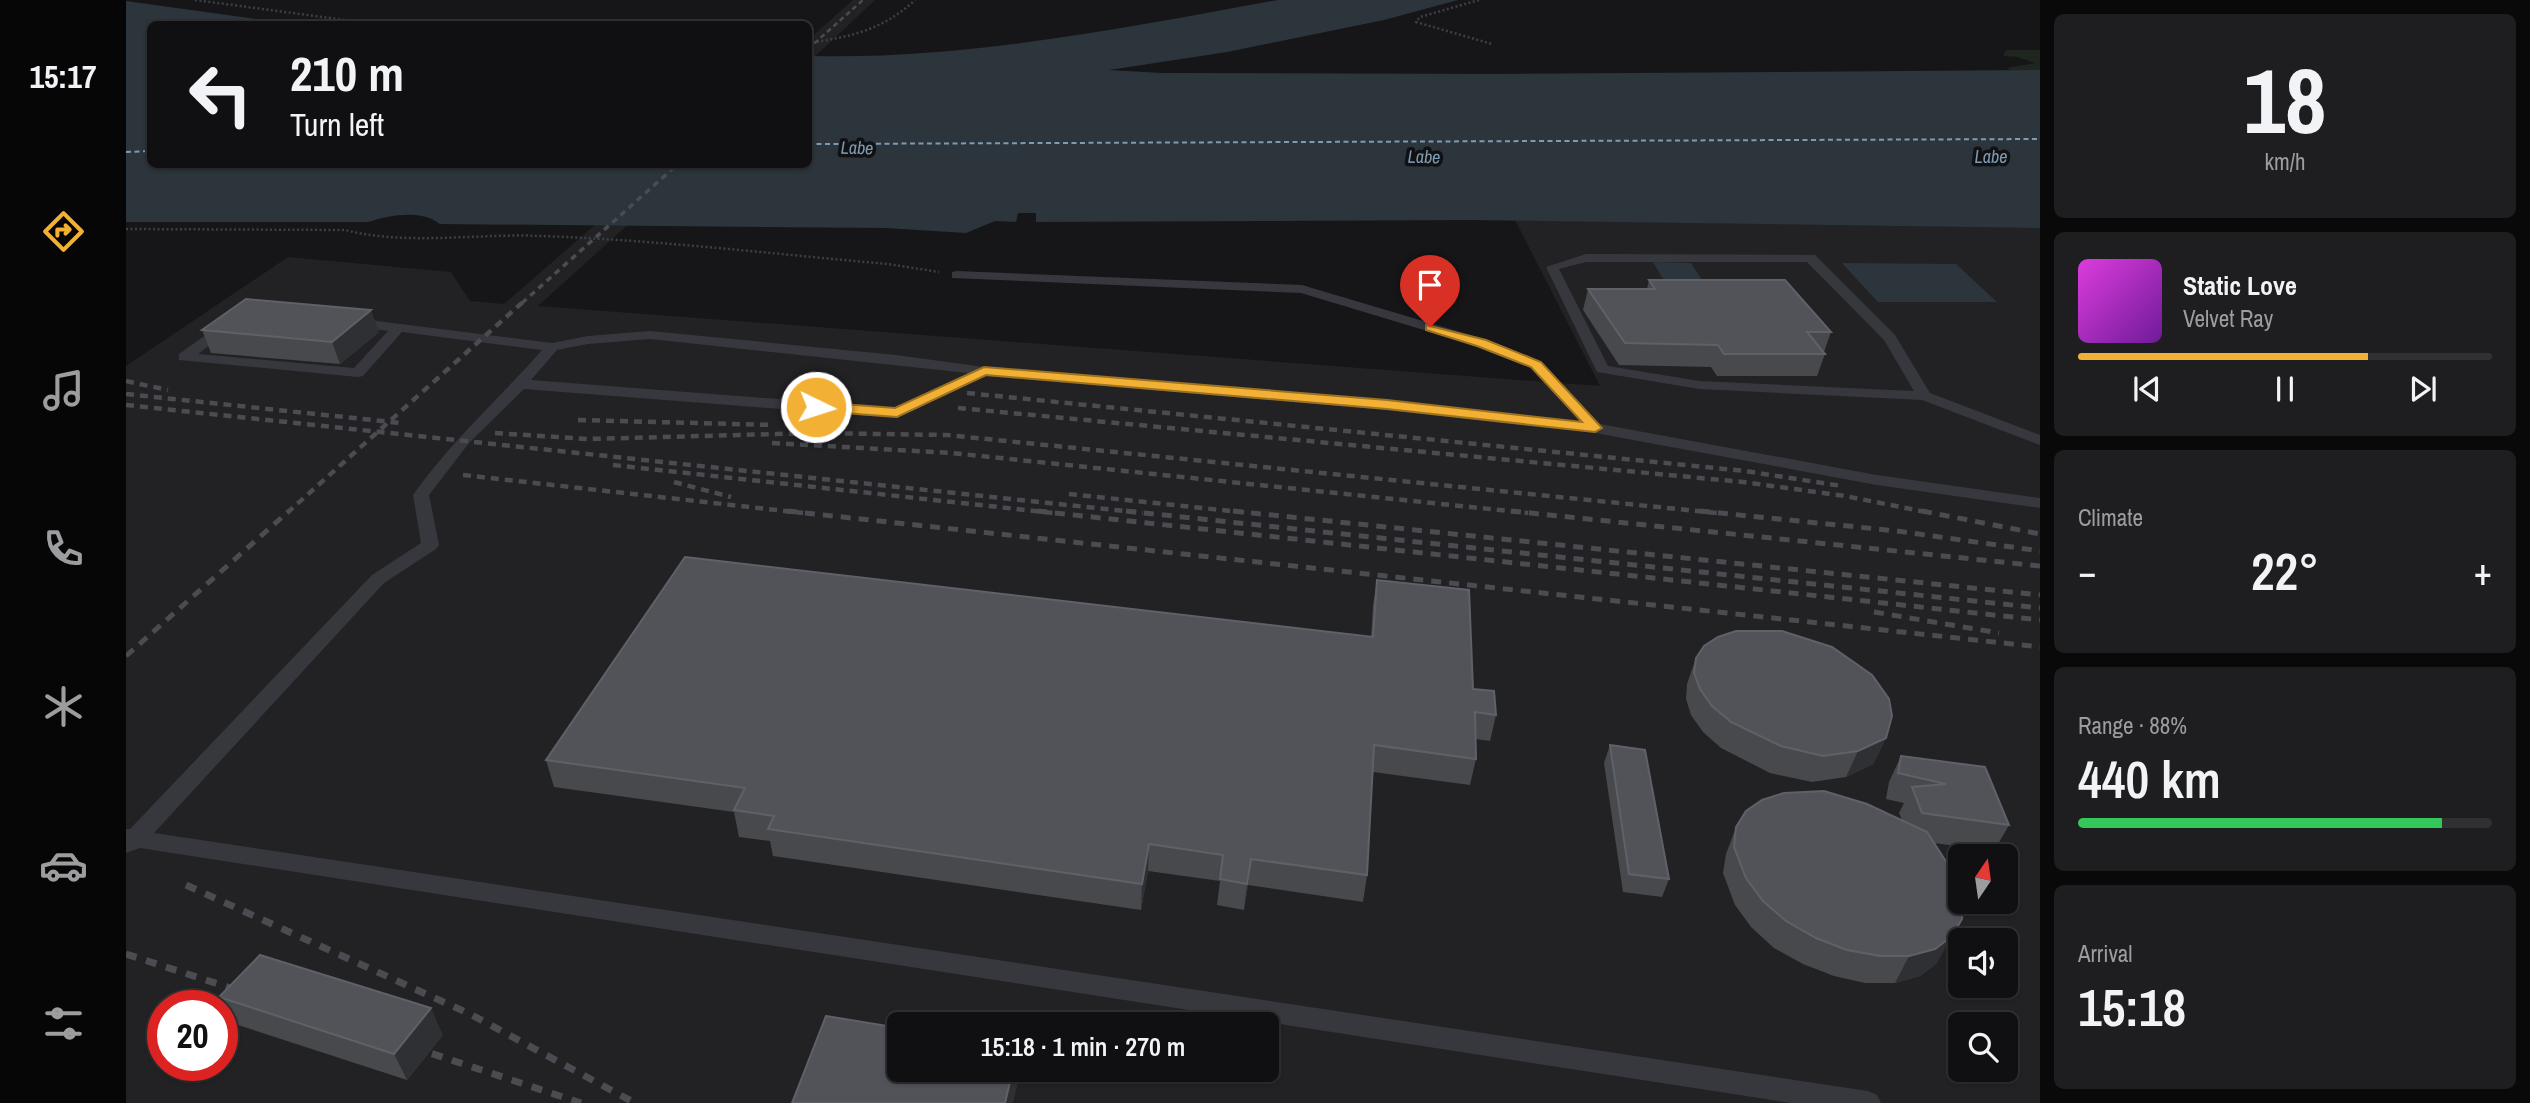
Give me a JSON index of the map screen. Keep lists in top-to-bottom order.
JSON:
{
  "water": ["Labe"],
  "north": "top",
  "page": {
    "tabs": "15:17",
    "tile": [
      ["18", "km/h"],
      "Climate",
      ["Range · 88%", "440 km"],
      ["Arrival", "15:18"]
    ],
    "turn": ["210 m", "Turn left"],
    "song": ["Static Love", "Velvet Ray"],
    "heat": ["−", "22°", "+"],
    "limit": "20",
    "trip": "15:18 · 1 min · 270 m"
  }
}
